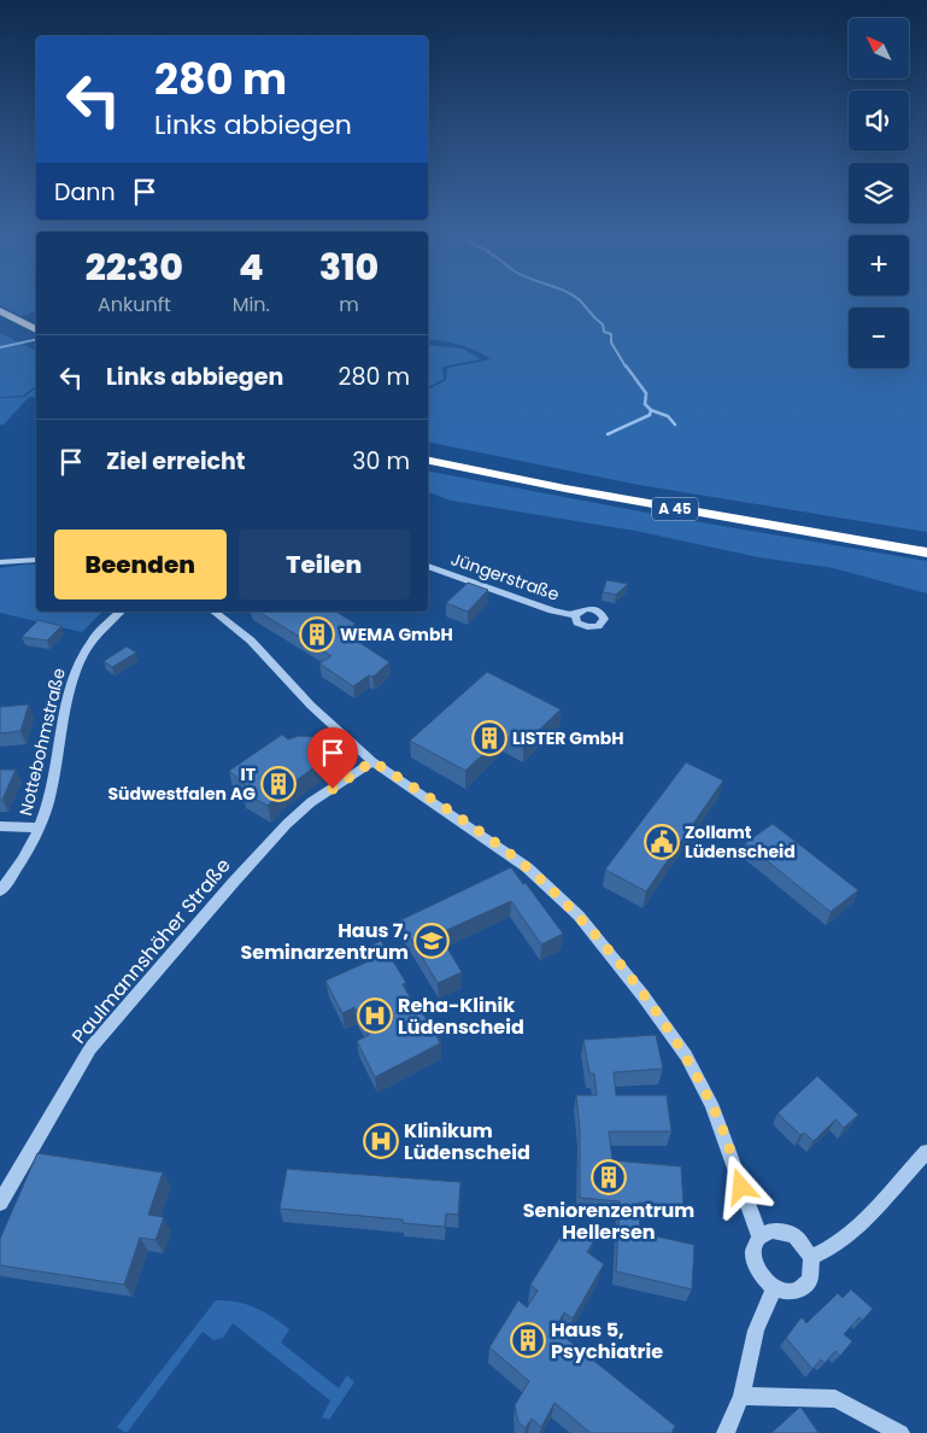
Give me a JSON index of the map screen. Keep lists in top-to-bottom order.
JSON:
{
  "streets": {
    "highway": ["A 45"],
    "street": ["Jüngerstraße", "Nottebohmstraße", "Paulmannshöher Straße"]
  },
  "places": {
    "building": [
      "WEMA GmbH",
      "LISTER GmbH",
      "IT Südwestfalen AG",
      "Seniorenzentrum Hellersen",
      "Haus 5, Psychiatrie"
    ],
    "public building": ["Zollamt Lüdenscheid"],
    "school or university": ["Haus 7, Seminarzentrum"],
    "hospital": ["Reha-Klinik Lüdenscheid", "Klinikum Lüdenscheid"]
  },
  "north": "top left",
  "page": {
    "map_buttons": ["+", "−"],
    "turn": ["280 m", "Links abbiegen"],
    "then": "Dann",
    "eta": [
      "22:30",
      "Ankunft",
      "4",
      "Min.",
      "310",
      "m"
    ],
    "list": [
      {
        "name": "Links abbiegen",
        "value": "280 m"
      },
      {
        "name": "Ziel erreicht",
        "value": "30 m"
      }
    ],
    "buttons": ["Beenden", "Teilen"]
  }
}
